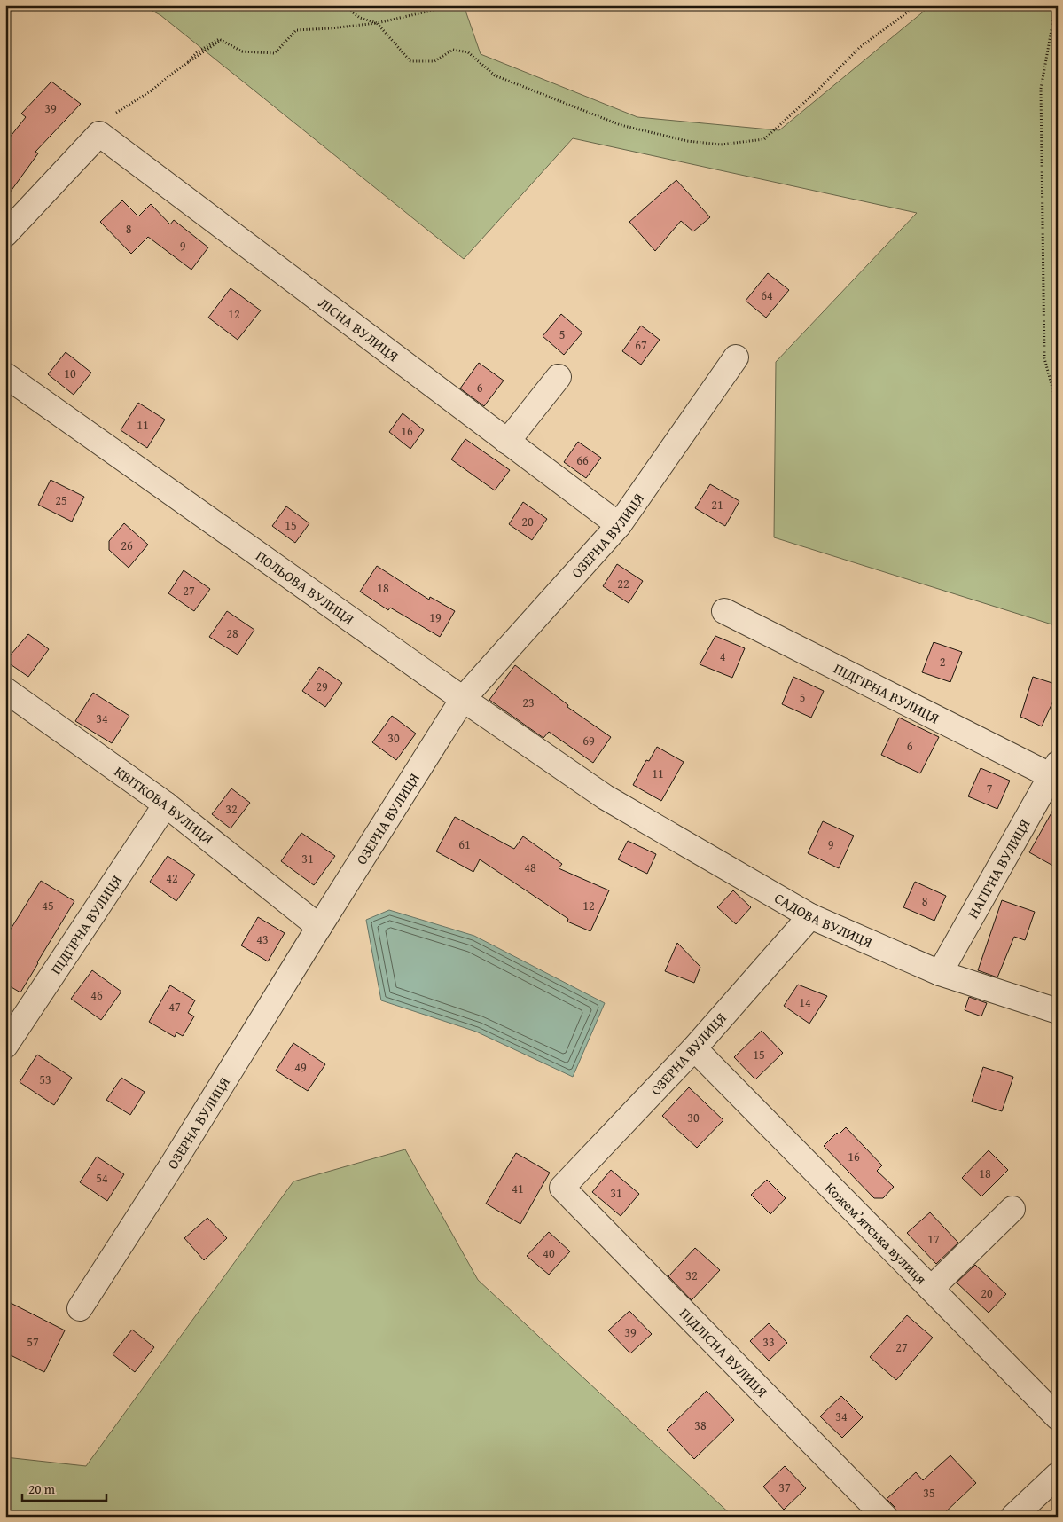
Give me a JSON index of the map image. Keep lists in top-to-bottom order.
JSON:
{
  "streets": {
    "street": [
      "ЛІСНА ВУЛИЦЯ",
      "ОЗЕРНА ВУЛИЦЯ",
      "ПОЛЬОВА ВУЛИЦЯ",
      "ПІДГІРНА ВУЛИЦЯ",
      "КВІТКОВА ВУЛИЦЯ",
      "НАГІРНА ВУЛИЦЯ",
      "САДОВА ВУЛИЦЯ",
      "Кожемʼятська вулиця",
      "ПІДЛІСНА ВУЛИЦЯ"
    ]
  },
  "crossings": [
    ["ЛІСНА ВУЛИЦЯ", "ОЗЕРНА ВУЛИЦЯ"],
    ["ОЗЕРНА ВУЛИЦЯ", "ПОЛЬОВА ВУЛИЦЯ"],
    ["ОЗЕРНА ВУЛИЦЯ", "КВІТКОВА ВУЛИЦЯ"],
    ["ОЗЕРНА ВУЛИЦЯ", "САДОВА ВУЛИЦЯ"],
    ["ОЗЕРНА ВУЛИЦЯ", "Кожемʼятська вулиця"],
    ["ОЗЕРНА ВУЛИЦЯ", "ПІДЛІСНА ВУЛИЦЯ"],
    ["ПОЛЬОВА ВУЛИЦЯ", "САДОВА ВУЛИЦЯ"],
    ["ПІДГІРНА ВУЛИЦЯ", "КВІТКОВА ВУЛИЦЯ"],
    ["ПІДГІРНА ВУЛИЦЯ", "НАГІРНА ВУЛИЦЯ"],
    ["НАГІРНА ВУЛИЦЯ", "САДОВА ВУЛИЦЯ"]
  ],
  "house_numbers": [
    "39",
    "8",
    "9",
    "64",
    "12",
    "5",
    "67",
    "10",
    "6",
    "11",
    "16",
    "66",
    "25",
    "21",
    "20",
    "15",
    "26",
    "22",
    "18",
    "27",
    "19",
    "28",
    "4",
    "2",
    "29",
    "5",
    "23",
    "34",
    "30",
    "69",
    "6",
    "11",
    "7",
    "32",
    "61",
    "9",
    "31",
    "48",
    "42",
    "8",
    "45",
    "12",
    "43",
    "46",
    "14",
    "47",
    "15",
    "49",
    "53",
    "30",
    "16",
    "18",
    "54",
    "41",
    "31",
    "17",
    "40",
    "32",
    "20",
    "39",
    "57",
    "33",
    "27",
    "34",
    "38",
    "37",
    "35"
  ],
  "scale_bar": "20 m"
}
